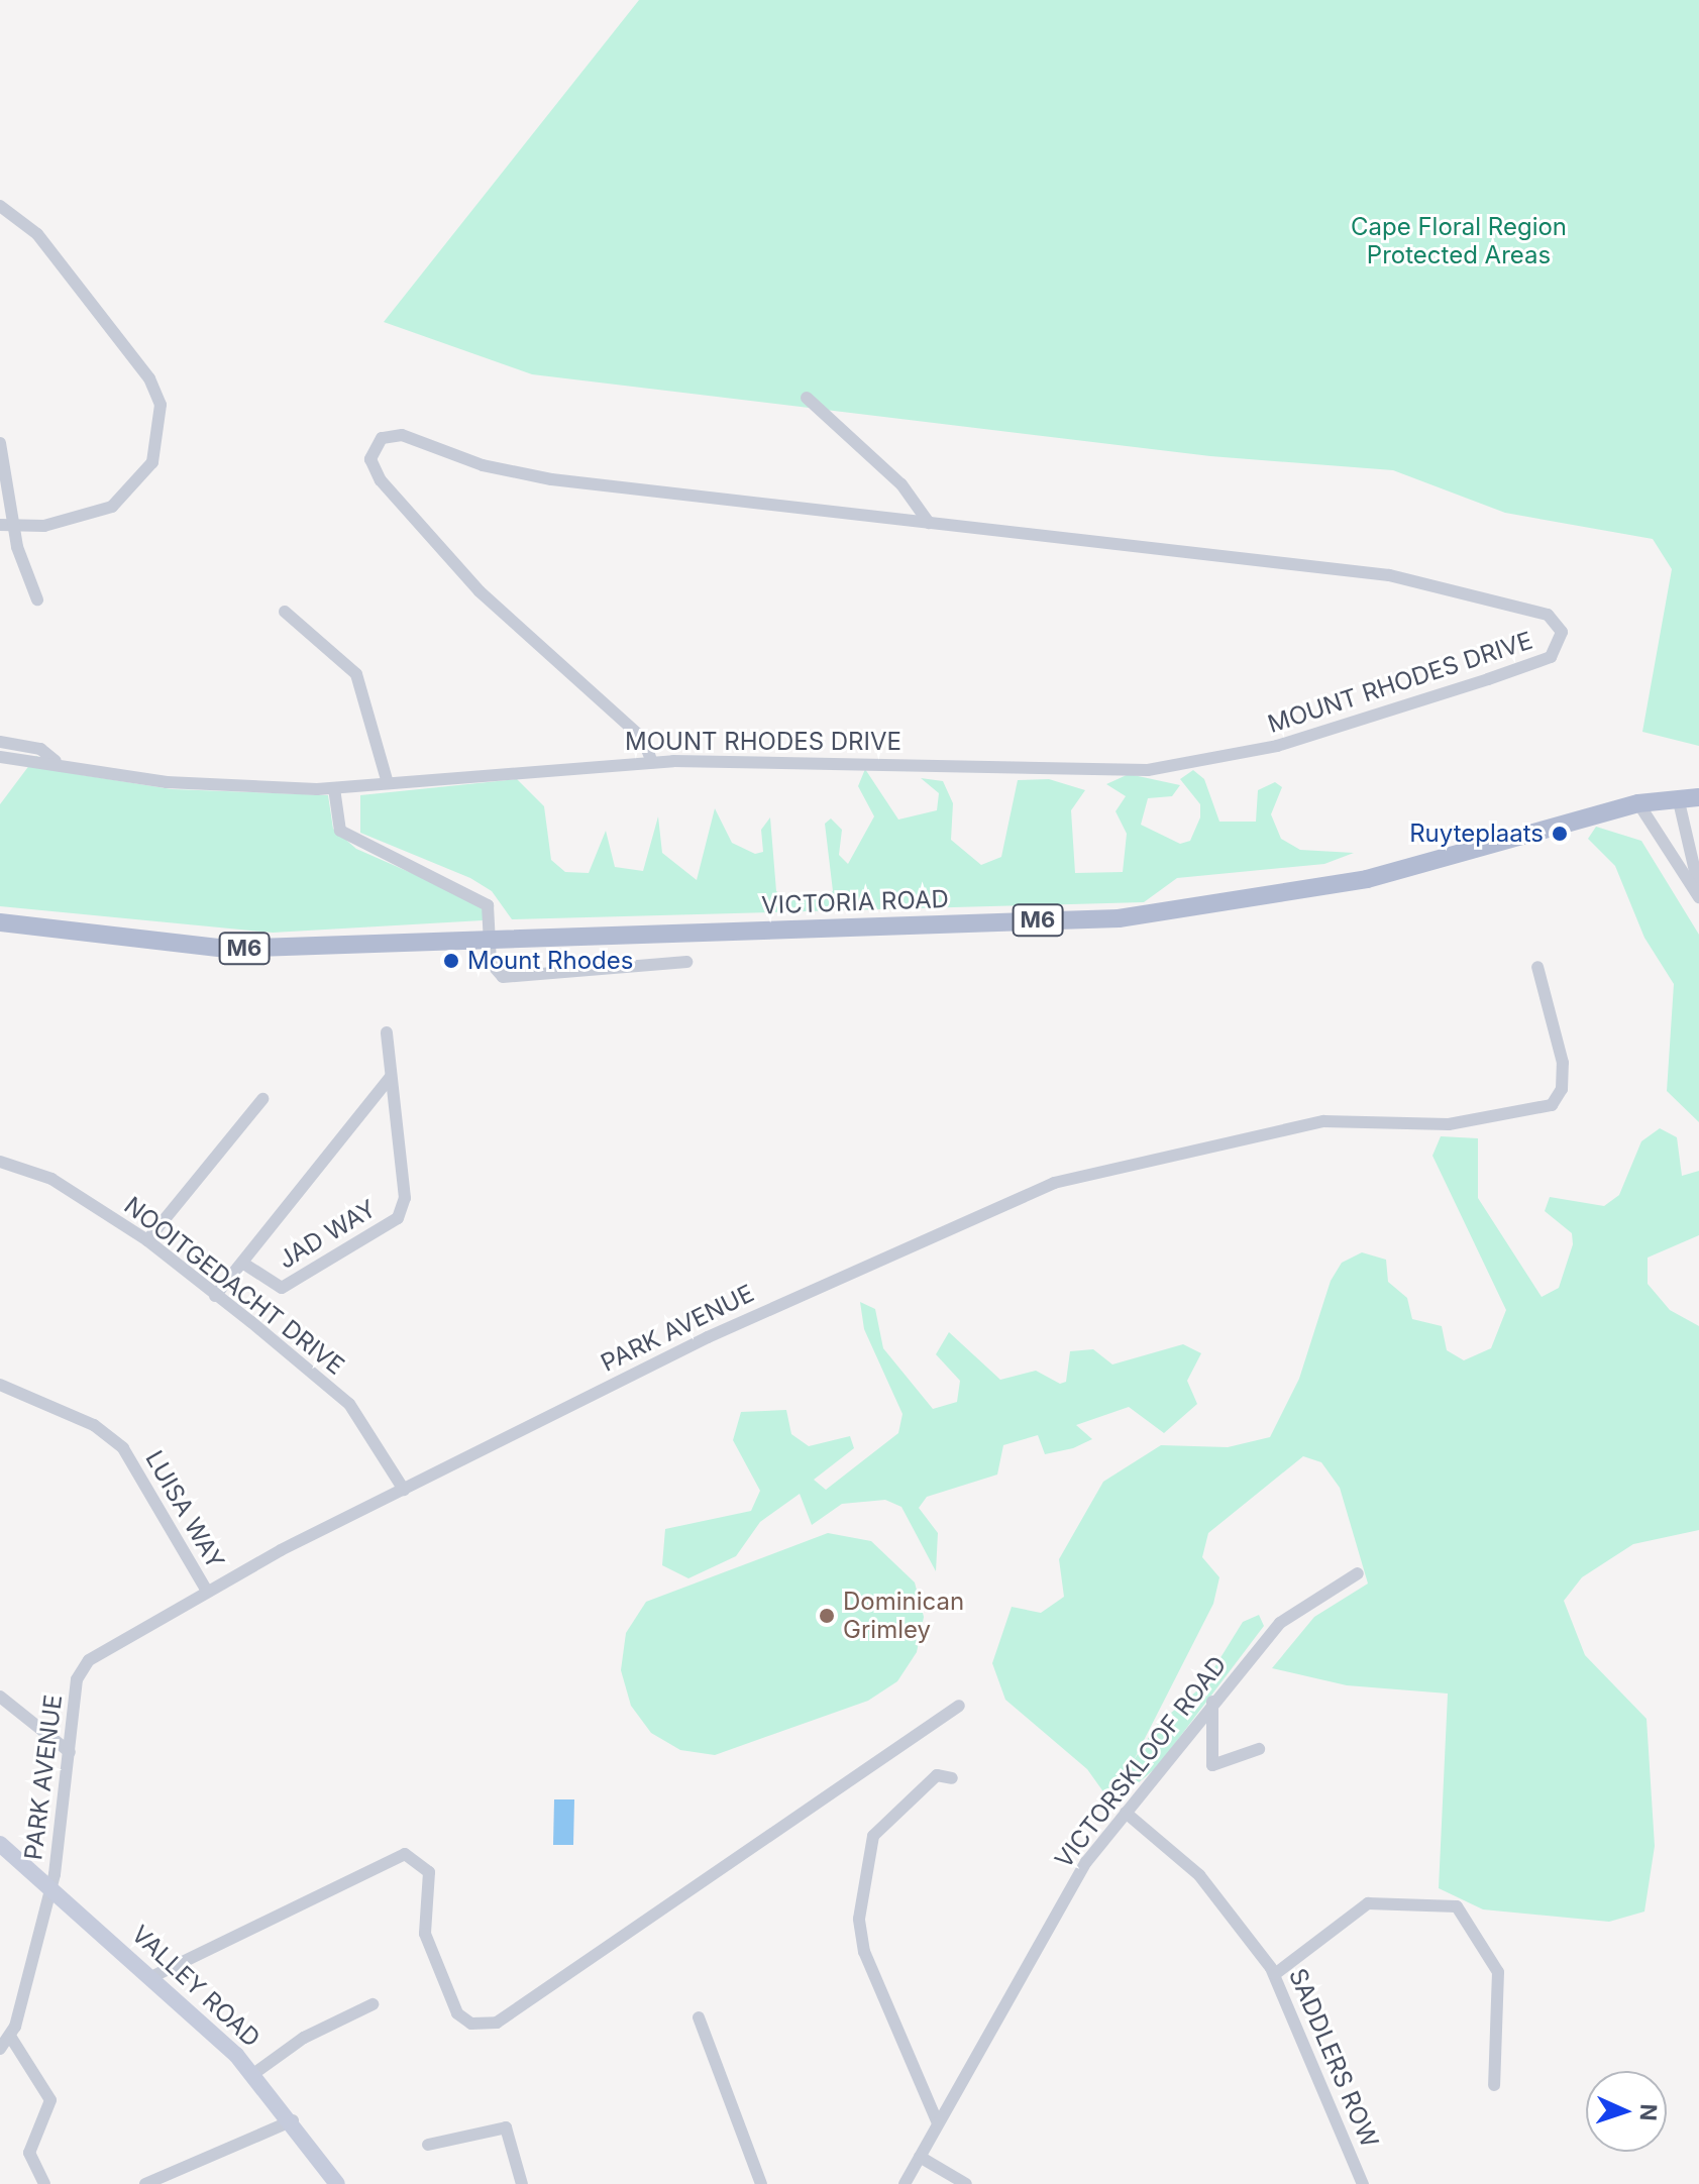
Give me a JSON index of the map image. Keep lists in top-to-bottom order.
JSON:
{
  "streets": {
    "main road": ["VICTORIA ROAD", "M6"],
    "street": [
      "MOUNT RHODES DRIVE",
      "JAD WAY",
      "NOOITGEDACHT DRIVE",
      "PARK AVENUE",
      "LUISA WAY",
      "VICTORSKLOOF ROAD",
      "VALLEY ROAD",
      "SADDLERS ROW"
    ]
  },
  "crossings": [
    ["JAD WAY", "NOOITGEDACHT DRIVE"],
    ["NOOITGEDACHT DRIVE", "PARK AVENUE"],
    ["PARK AVENUE", "LUISA WAY"],
    ["PARK AVENUE", "VALLEY ROAD"],
    ["VICTORSKLOOF ROAD", "SADDLERS ROW"]
  ],
  "parks": ["Cape Floral Region Protected Areas"],
  "places": ["Ruyteplaats", "Mount Rhodes", "Dominican Grimley"],
  "north": "right"
}
